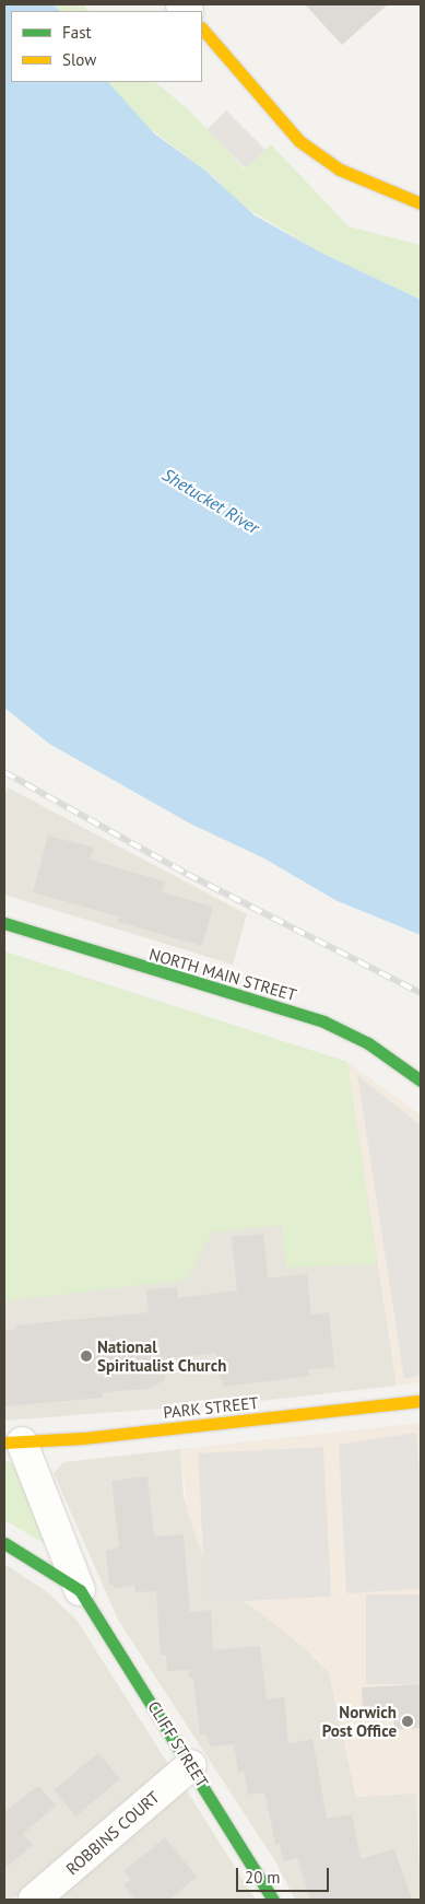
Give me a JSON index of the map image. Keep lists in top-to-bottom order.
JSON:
{
  "streets": {
    "street": [
      "NORTH MAIN STREET",
      "PARK STREET",
      "CLIFF STREET",
      "ROBBINS COURT"
    ]
  },
  "crossings": [
    ["PARK STREET", "CLIFF STREET"],
    ["CLIFF STREET", "ROBBINS COURT"]
  ],
  "water": ["Shetucket River"],
  "places": ["National Spiritualist Church", "Norwich Post Office"],
  "legend": ["Fast", "Slow"],
  "scale_bar": "20 m"
}
